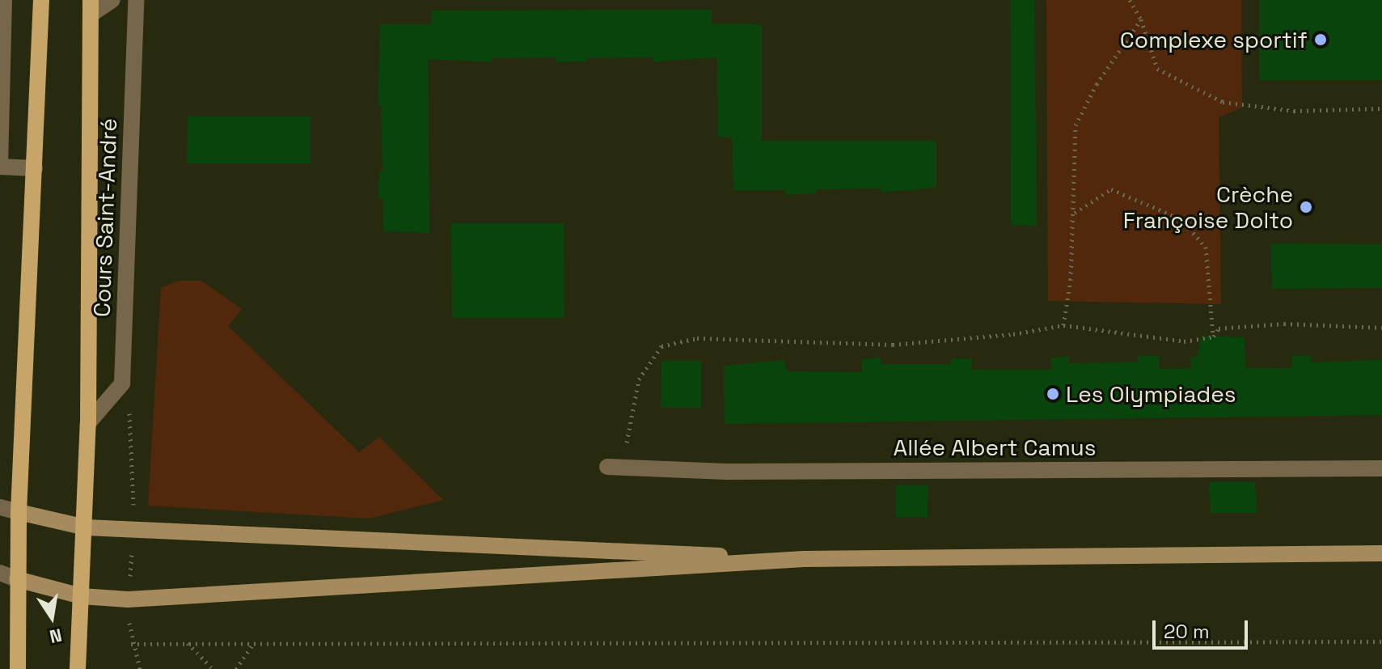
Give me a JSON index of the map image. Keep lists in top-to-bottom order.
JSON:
{
  "streets": {
    "main road": ["Cours Saint-André"],
    "street": ["Allée Albert Camus"]
  },
  "places": ["Complexe sportif", "Crèche Françoise Dolto", "Les Olympiades"],
  "scale_bar": "20 m",
  "north": "bottom"
}
